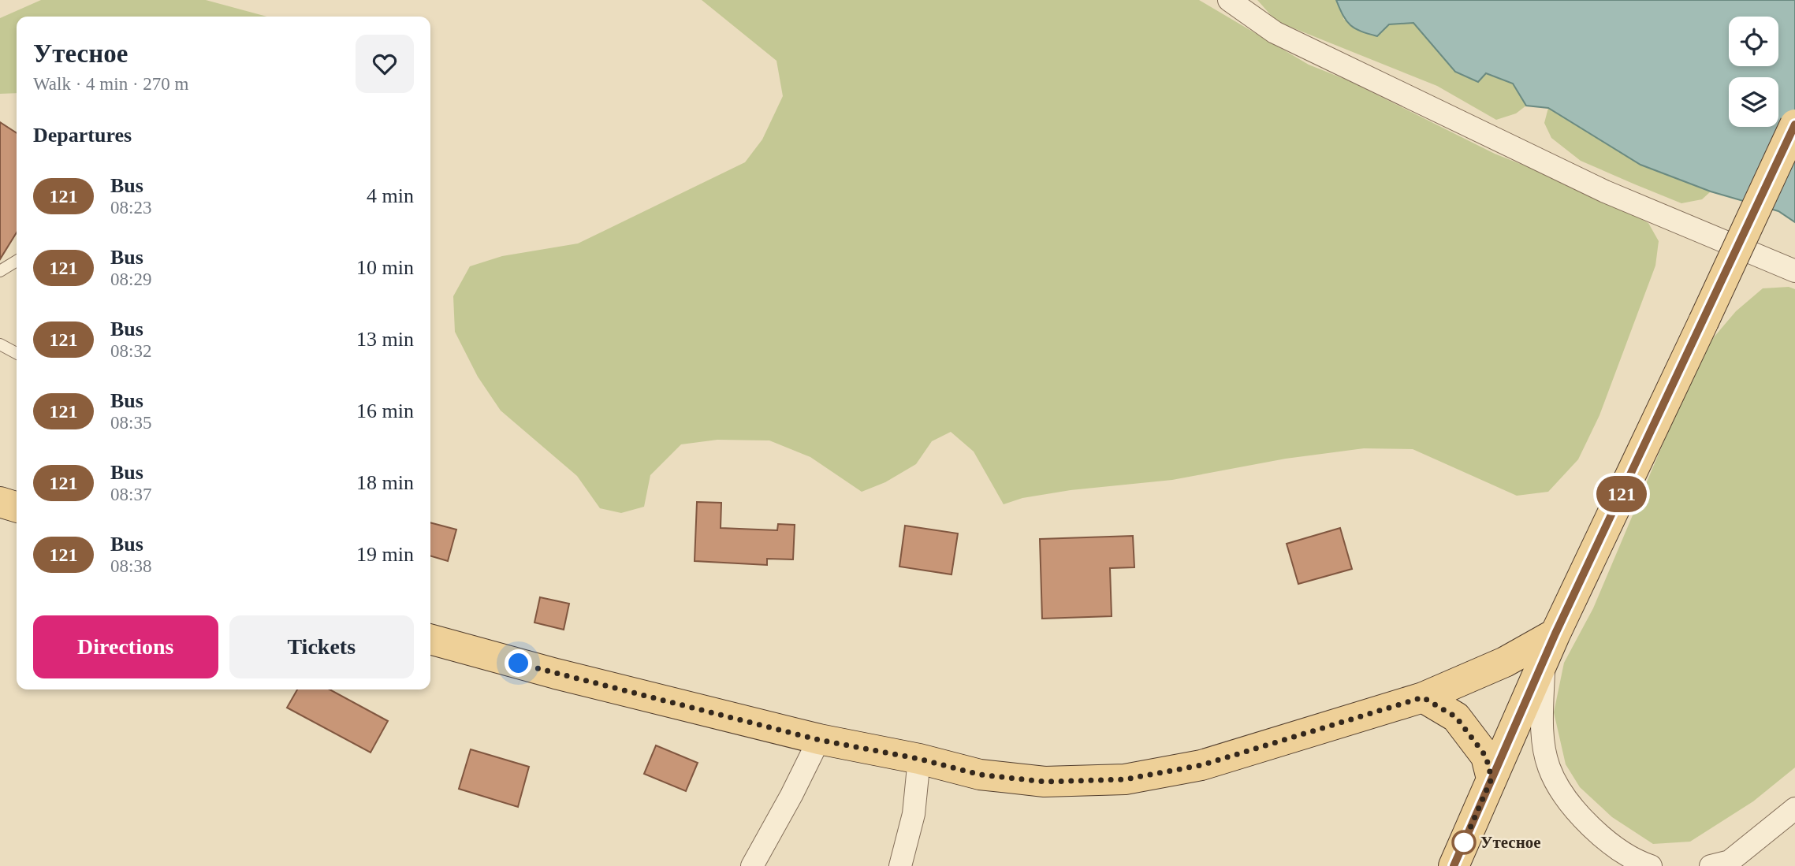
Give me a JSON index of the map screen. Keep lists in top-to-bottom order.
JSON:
{
  "places": ["Утесное"],
  "lines": ["bus line 121"],
  "page": {
    "on_map": "121",
    "heading": [
      ["Утесное", "Walk · 4 min · 270 m"],
      "Departures"
    ],
    "list": [
      {
        "mark": "121",
        "name": "Bus",
        "note": "08:23",
        "value": "4 min"
      },
      {
        "mark": "121",
        "name": "Bus",
        "note": "08:29",
        "value": "10 min"
      },
      {
        "mark": "121",
        "name": "Bus",
        "note": "08:32",
        "value": "13 min"
      },
      {
        "mark": "121",
        "name": "Bus",
        "note": "08:35",
        "value": "16 min"
      },
      {
        "mark": "121",
        "name": "Bus",
        "note": "08:37",
        "value": "18 min"
      },
      {
        "mark": "121",
        "name": "Bus",
        "note": "08:38",
        "value": "19 min"
      }
    ],
    "buttons": ["Directions", "Tickets"]
  }
}
